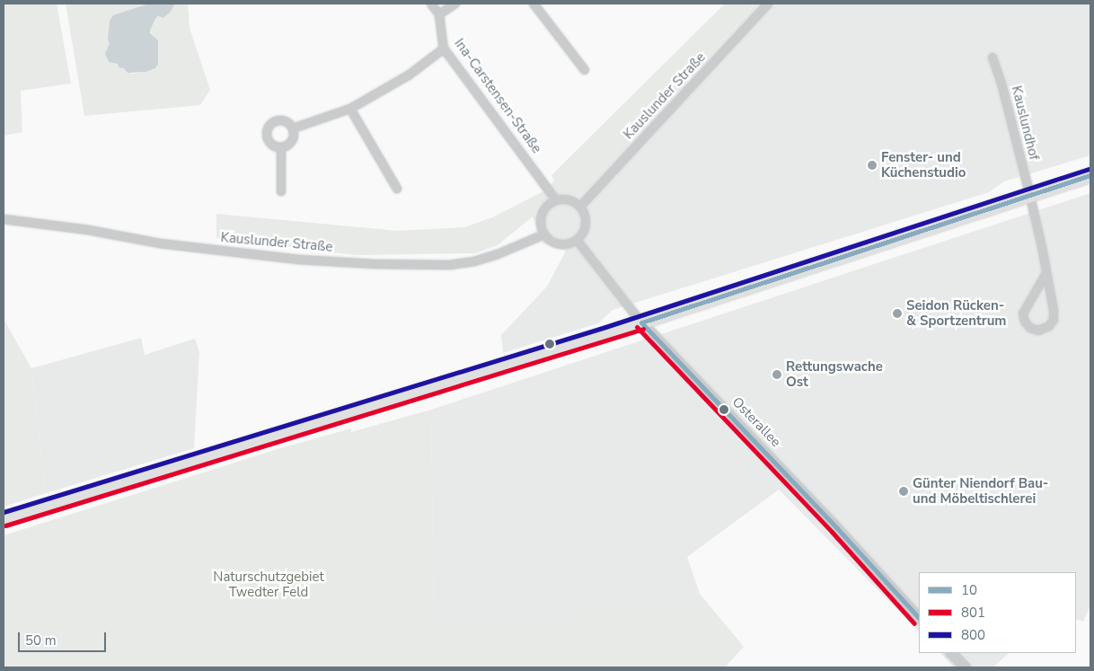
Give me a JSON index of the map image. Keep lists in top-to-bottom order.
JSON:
{
  "streets": {
    "street": [
      "Ina-Carstensen-Straße",
      "Kauslunder Straße",
      "Kauslundhof",
      "Osterallee"
    ]
  },
  "crossings": [
    ["Ina-Carstensen-Straße", "Kauslunder Straße"],
    ["Ina-Carstensen-Straße", "Osterallee"],
    ["Kauslunder Straße", "Osterallee"]
  ],
  "parks": ["Naturschutzgebiet Twedter Feld"],
  "places": [
    "Fenster- und Küchenstudio",
    "Seidon Rücken- & Sportzentrum",
    "Rettungswache Ost",
    "Günter Niendorf Bau- und Möbeltischlerei"
  ],
  "lines": ["transit line 800", "transit line 10", "transit line 801"],
  "legend": ["10", "801", "800"],
  "scale_bar": "50 m"
}
